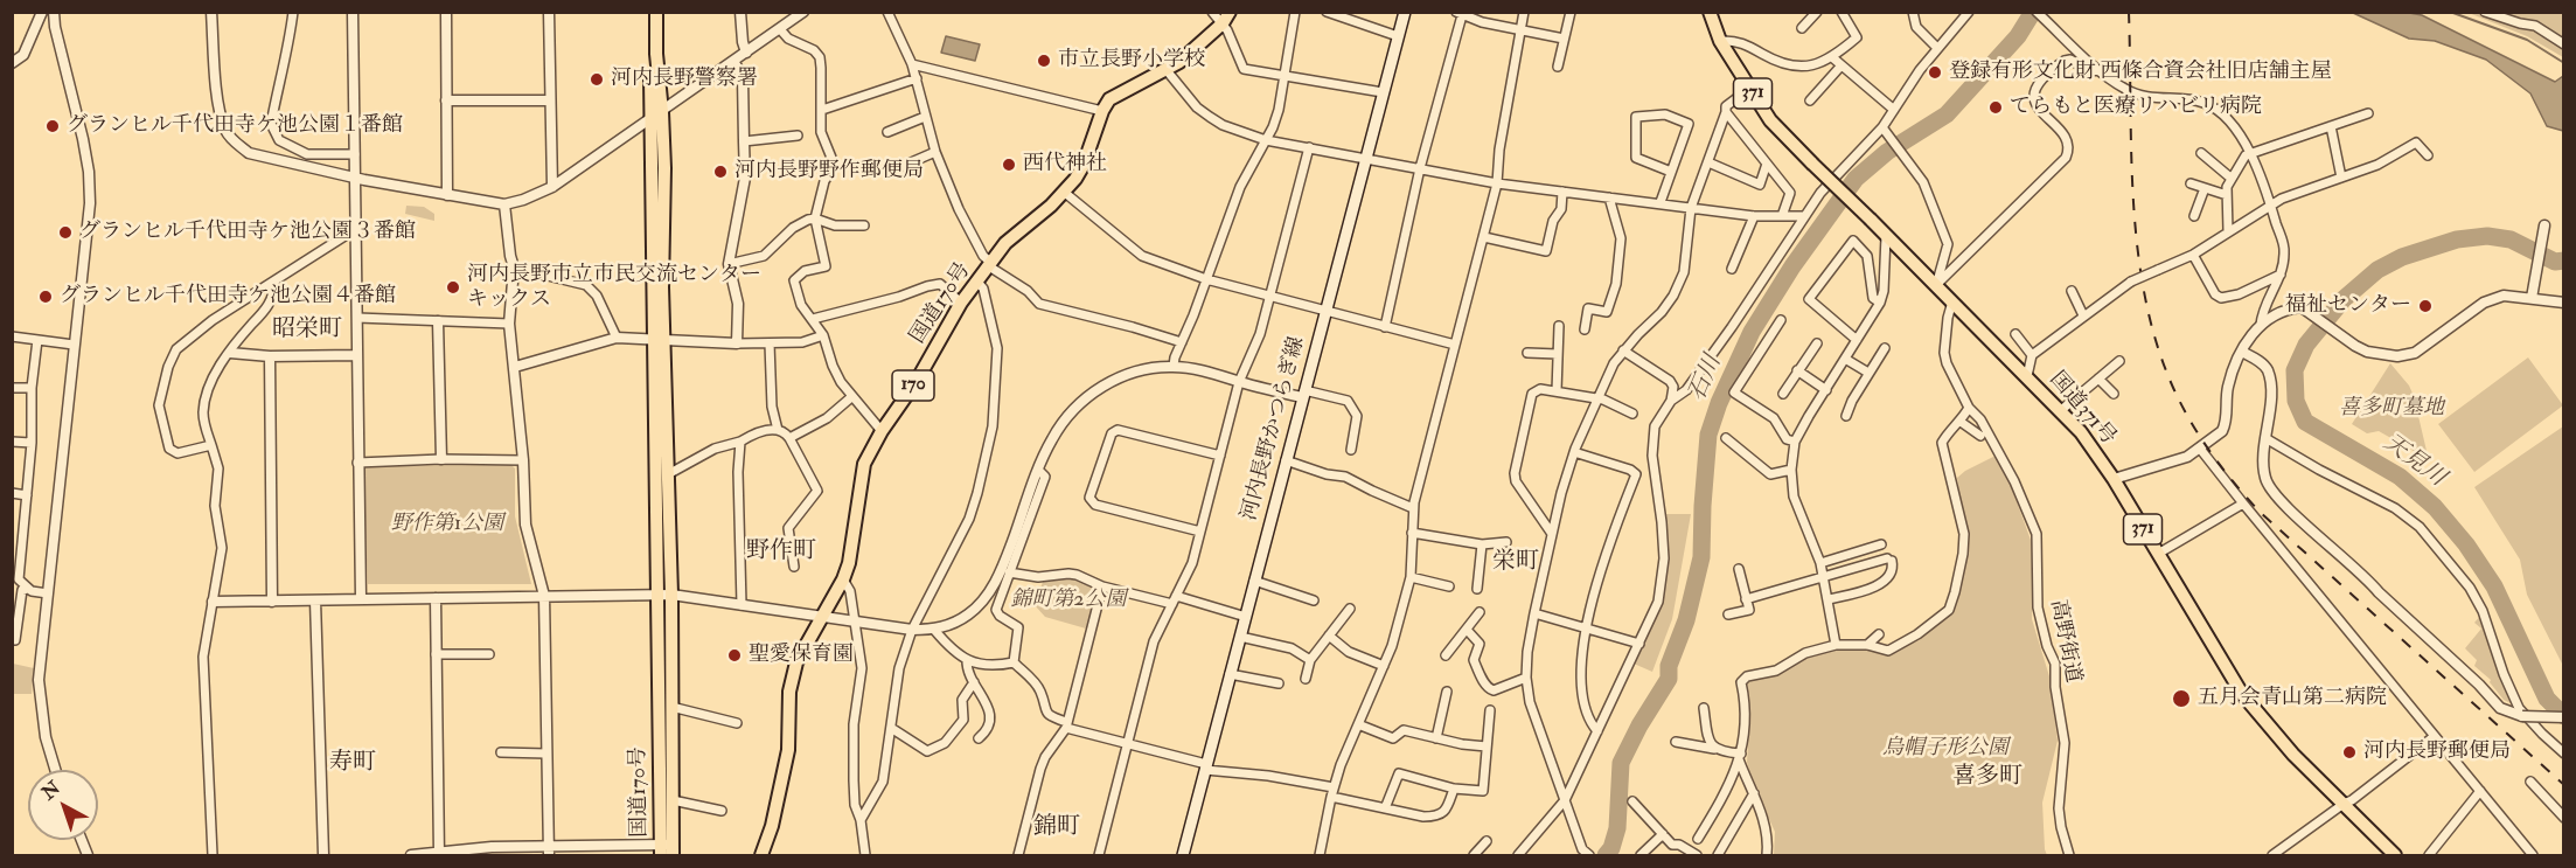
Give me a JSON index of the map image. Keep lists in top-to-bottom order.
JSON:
{
  "streets": {
    "highway": [
      "371",
      "国道170号",
      "170",
      "国道371号"
    ],
    "main road": ["河内長野かつらぎ線"],
    "street": ["高野街道"]
  },
  "crossings": [
    ["国道371号", "高野街道"]
  ],
  "districts": [
    "昭栄町",
    "野作町",
    "栄町",
    "寿町",
    "喜多町",
    "錦町"
  ],
  "water": ["石川", "天見川"],
  "parks": [
    "喜多町墓地",
    "野作第1公園",
    "錦町第2公園",
    "烏帽子形公園"
  ],
  "places": [
    "市立長野小学校",
    "登録有形文化財 西條合資会社旧店舗主屋",
    "河内長野警察署",
    "てらもと医療リハビリ病院",
    "グランヒル千代田寺ケ池公園１番館",
    "西代神社",
    "河内長野野作郵便局",
    "グランヒル千代田寺ケ池公園３番館",
    "河内長野市立市民交流センター キックス",
    "グランヒル千代田寺ケ池公園４番館",
    "福祉センター",
    "聖愛保育園",
    "五月会青山第二病院",
    "河内長野郵便局"
  ],
  "north": "top left"
}
